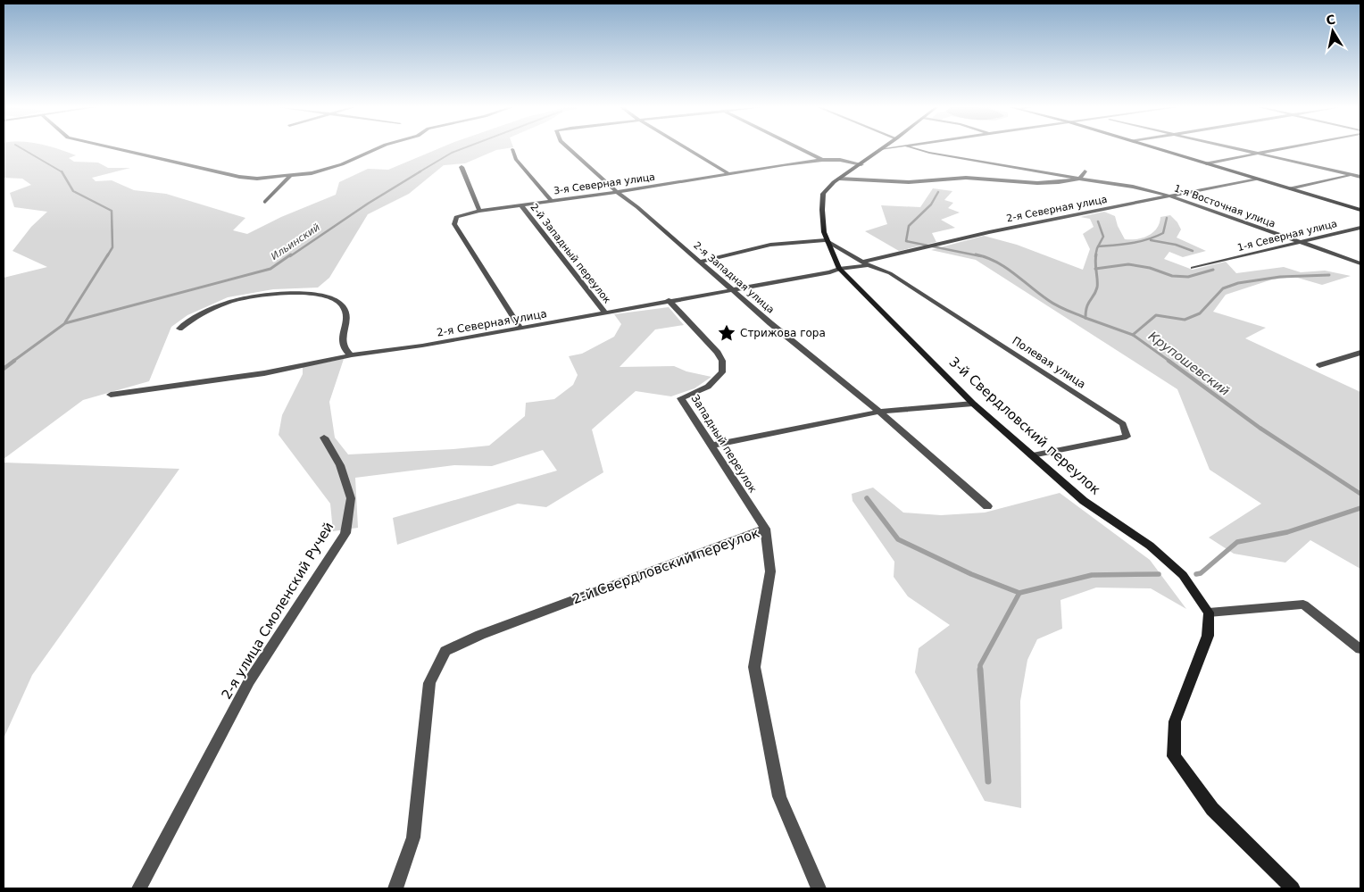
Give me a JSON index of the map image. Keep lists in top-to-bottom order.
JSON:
{
  "streets": {
    "main road": ["3-й Свердловский переулок"],
    "street": [
      "3-я Северная улица",
      "1-я Восточная улица",
      "2-я Северная улица",
      "1-я Северная улица",
      "2-й Западный переулок",
      "2-я Западная улица",
      "Полевая улица",
      "Западный переулок",
      "2-й Свердловский переулок",
      "2-я улица Смоленский Ручей"
    ]
  },
  "crossings": [
    ["3-я Северная улица", "2-я Северная улица"],
    ["3-я Северная улица", "2-й Западный переулок"],
    ["3-я Северная улица", "2-я Западная улица"],
    ["1-я Восточная улица", "2-я Северная улица"],
    ["1-я Восточная улица", "1-я Северная улица"],
    ["2-я Северная улица", "2-й Западный переулок"],
    ["2-я Северная улица", "2-я Западная улица"],
    ["2-я Северная улица", "Полевая улица"],
    ["2-я Северная улица", "3-й Свердловский переулок"],
    ["2-я Северная улица", "Западный переулок"],
    ["Полевая улица", "3-й Свердловский переулок"],
    ["Западный переулок", "2-й Свердловский переулок"]
  ],
  "water": ["Ильинский", "Крупошевский"],
  "places": {
    "place": ["Стрижова гора"]
  },
  "north": "top"
}
